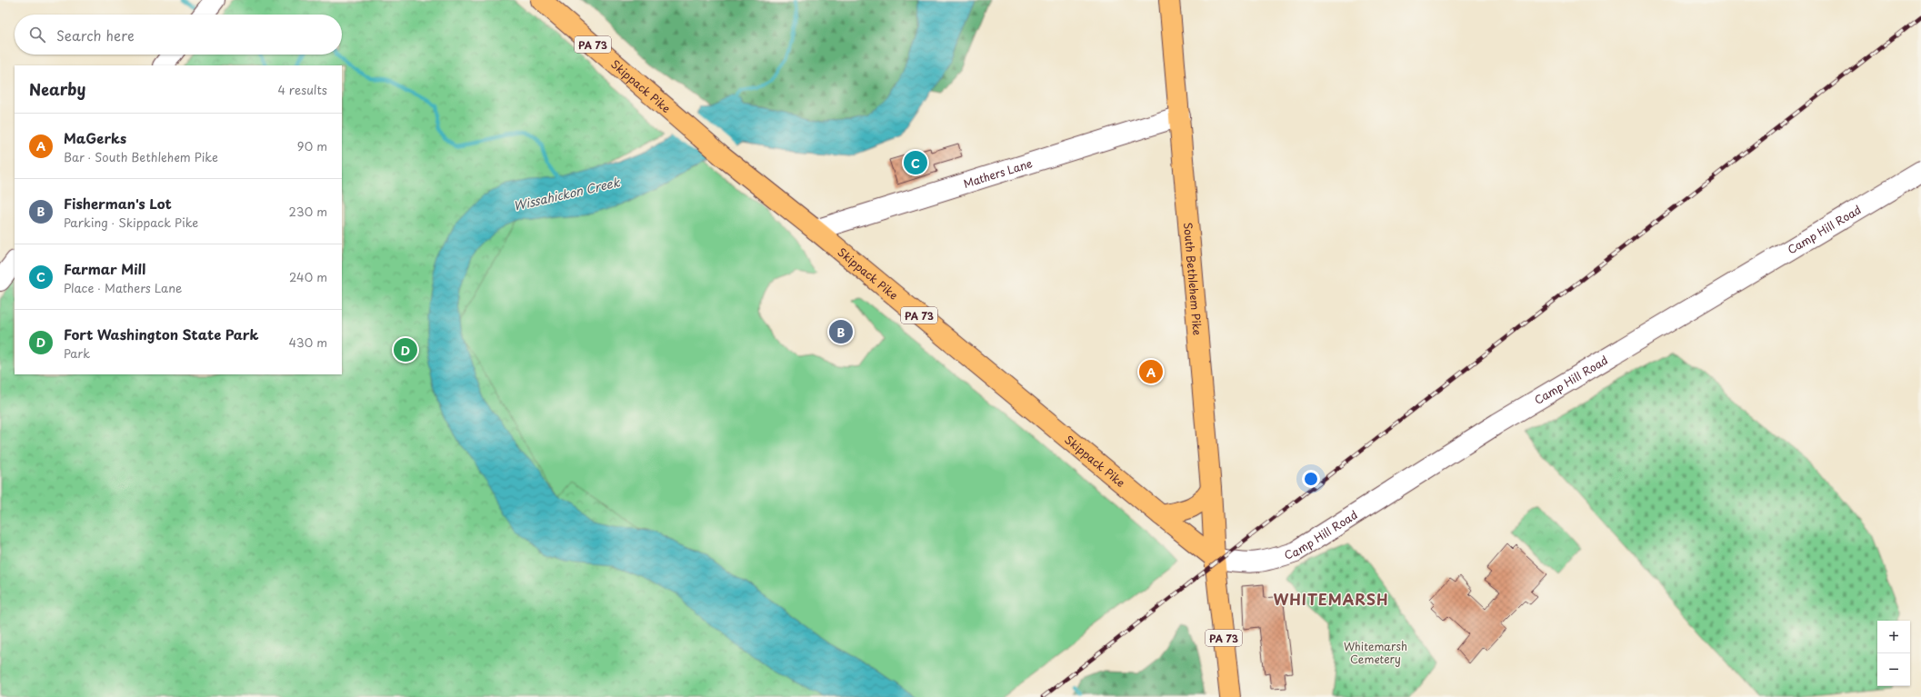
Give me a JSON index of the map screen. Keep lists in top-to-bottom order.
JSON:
{
  "streets": {
    "main road": ["PA 73", "Skippack Pike", "South Bethlehem Pike"],
    "street": ["Mathers Lane", "Camp Hill Road"]
  },
  "crossings": [
    ["PA 73", "Skippack Pike"],
    ["PA 73", "Camp Hill Road"],
    ["PA 73", "South Bethlehem Pike"],
    ["Skippack Pike", "Mathers Lane"],
    ["Skippack Pike", "Camp Hill Road"],
    ["Skippack Pike", "South Bethlehem Pike"],
    ["Mathers Lane", "South Bethlehem Pike"],
    ["Camp Hill Road", "South Bethlehem Pike"]
  ],
  "districts": ["WHITEMARSH"],
  "water": ["Wissahickon Creek"],
  "parks": ["Whitemarsh Cemetery"],
  "page": {
    "search": "Search here",
    "heading": ["Nearby", "4 results"],
    "list": [
      {
        "mark": "A",
        "name": "MaGerks",
        "note": "Bar · South Bethlehem Pike",
        "value": "90 m"
      },
      {
        "mark": "B",
        "name": "Fisherman's Lot",
        "note": "Parking · Skippack Pike",
        "value": "230 m"
      },
      {
        "mark": "C",
        "name": "Farmar Mill",
        "note": "Place · Mathers Lane",
        "value": "240 m"
      },
      {
        "mark": "D",
        "name": "Fort Washington State Park",
        "note": "Park",
        "value": "430 m"
      }
    ],
    "pins": [
      "C",
      "B",
      "D",
      "A"
    ],
    "map_buttons": ["+", "−"]
  }
}
